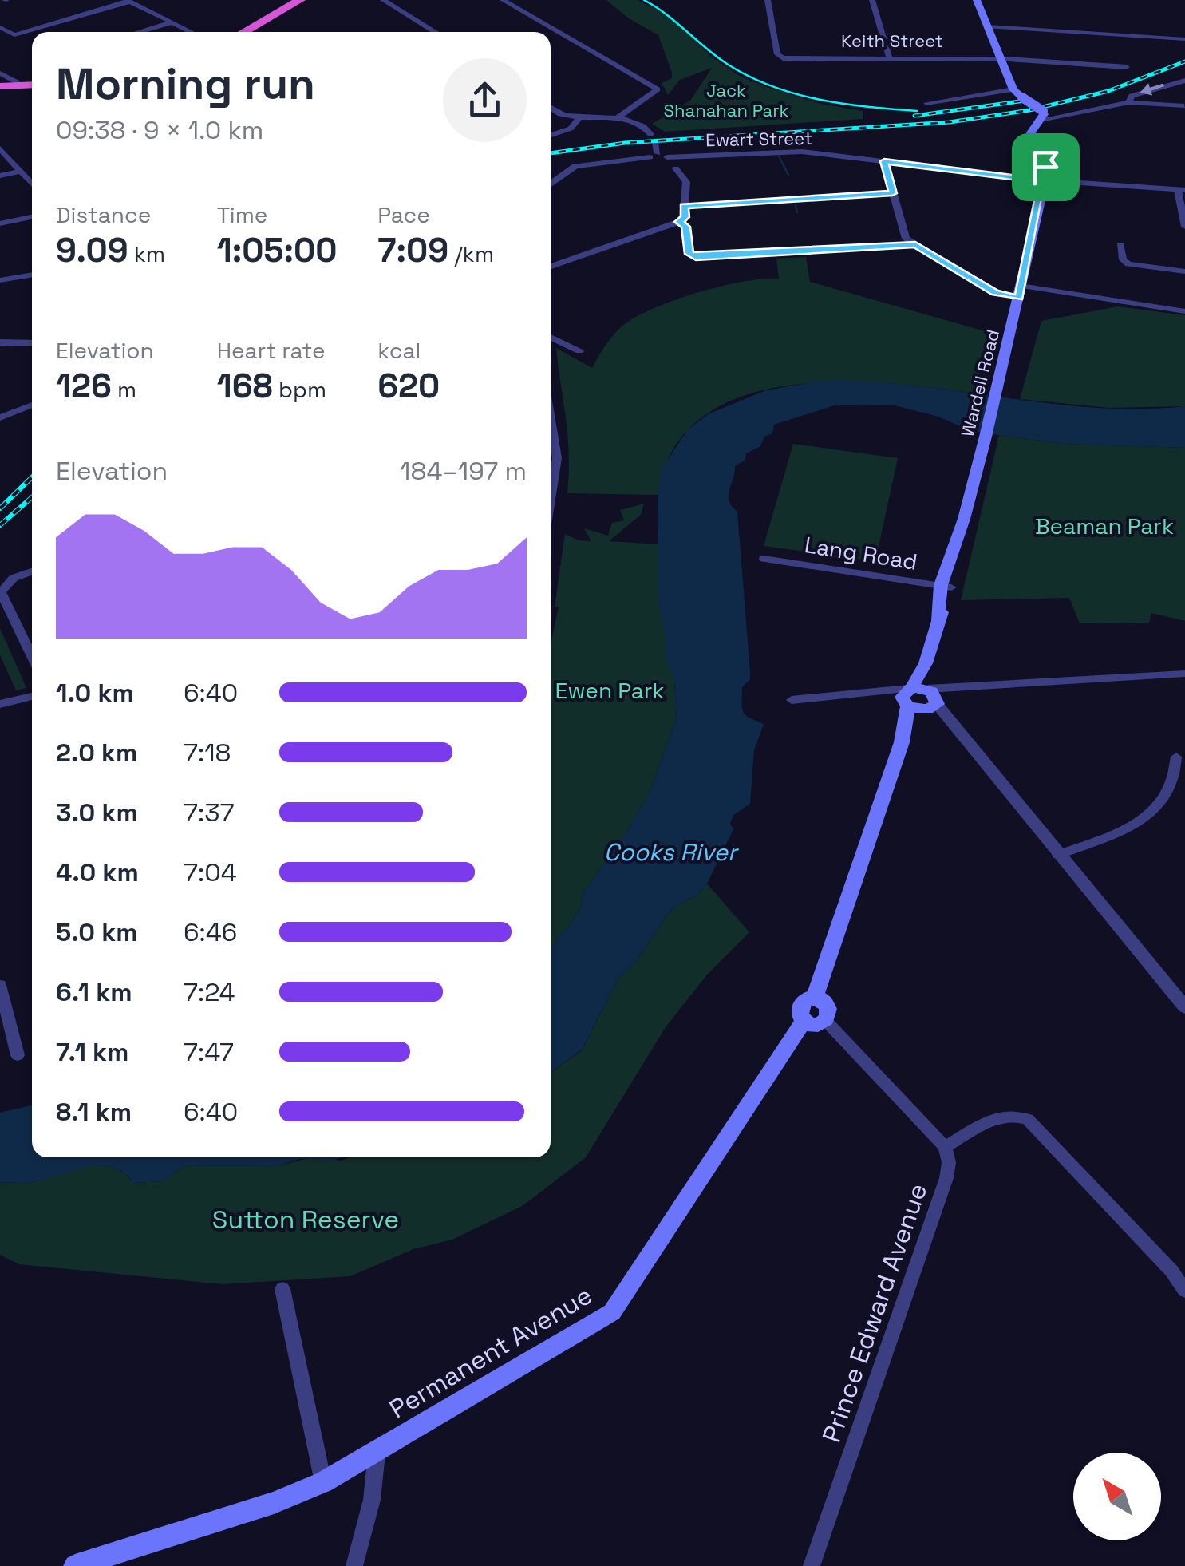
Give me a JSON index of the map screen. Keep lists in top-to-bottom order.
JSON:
{
  "streets": {
    "main road": ["Wardell Road", "Permanent Avenue"],
    "street": [
      "Keith Street",
      "Ewart Street",
      "Lang Road",
      "Prince Edward Avenue"
    ]
  },
  "crossings": [
    ["Ewart Street", "Wardell Road"],
    ["Wardell Road", "Lang Road"]
  ],
  "water": ["Cooks River"],
  "parks": [
    "Jack Shanahan Park",
    "Beaman Park",
    "Ewen Park",
    "Sutton Reserve"
  ],
  "north": "top left",
  "page": {
    "heading": ["Morning run", "09:38 · 9 × 1.0 km"],
    "stats": [
      ["Distance", "9.09 km"],
      ["Time", "1:05:00"],
      ["Pace", "7:09 /km"],
      ["Elevation", "126 m"],
      ["Heart rate", "168 bpm"],
      ["kcal", "620"]
    ],
    "chart": ["Elevation", "184–197 m"],
    "list": [
      {
        "name": "1.0 km",
        "note": "6:40"
      },
      {
        "name": "2.0 km",
        "note": "7:18"
      },
      {
        "name": "3.0 km",
        "note": "7:37"
      },
      {
        "name": "4.0 km",
        "note": "7:04"
      },
      {
        "name": "5.0 km",
        "note": "6:46"
      },
      {
        "name": "6.1 km",
        "note": "7:24"
      },
      {
        "name": "7.1 km",
        "note": "7:47"
      },
      {
        "name": "8.1 km",
        "note": "6:40"
      }
    ]
  }
}
